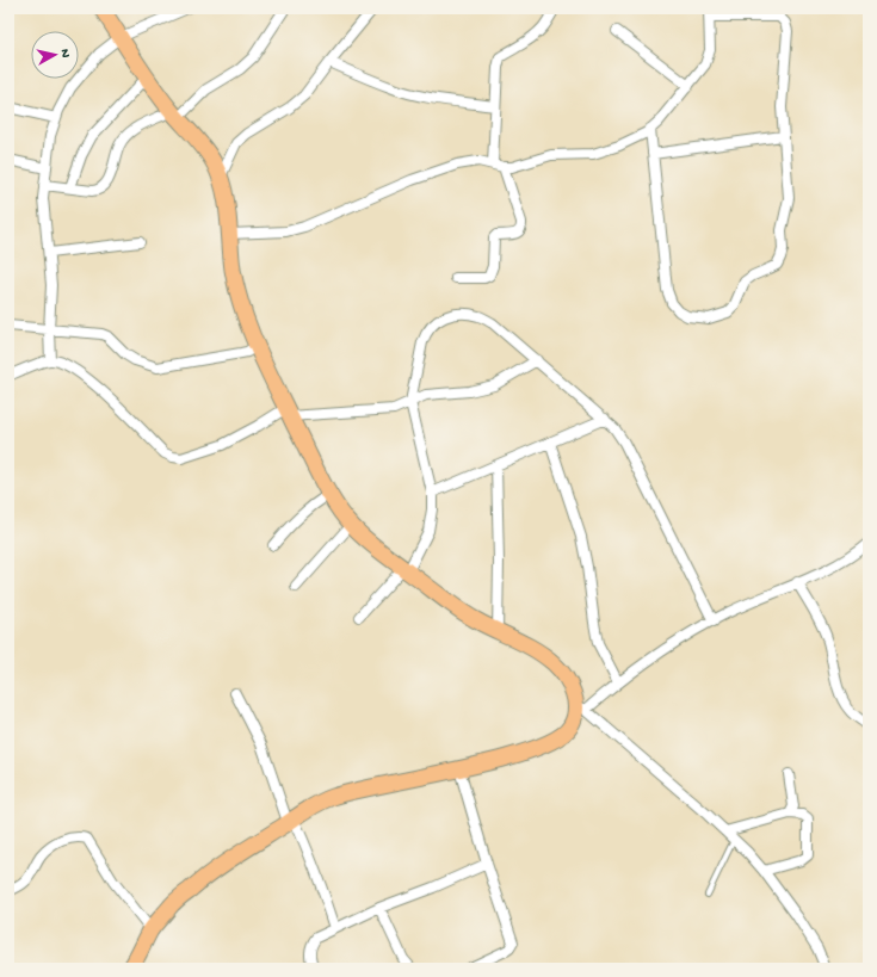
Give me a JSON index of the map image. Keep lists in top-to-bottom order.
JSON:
{
  "north": "right"
}
